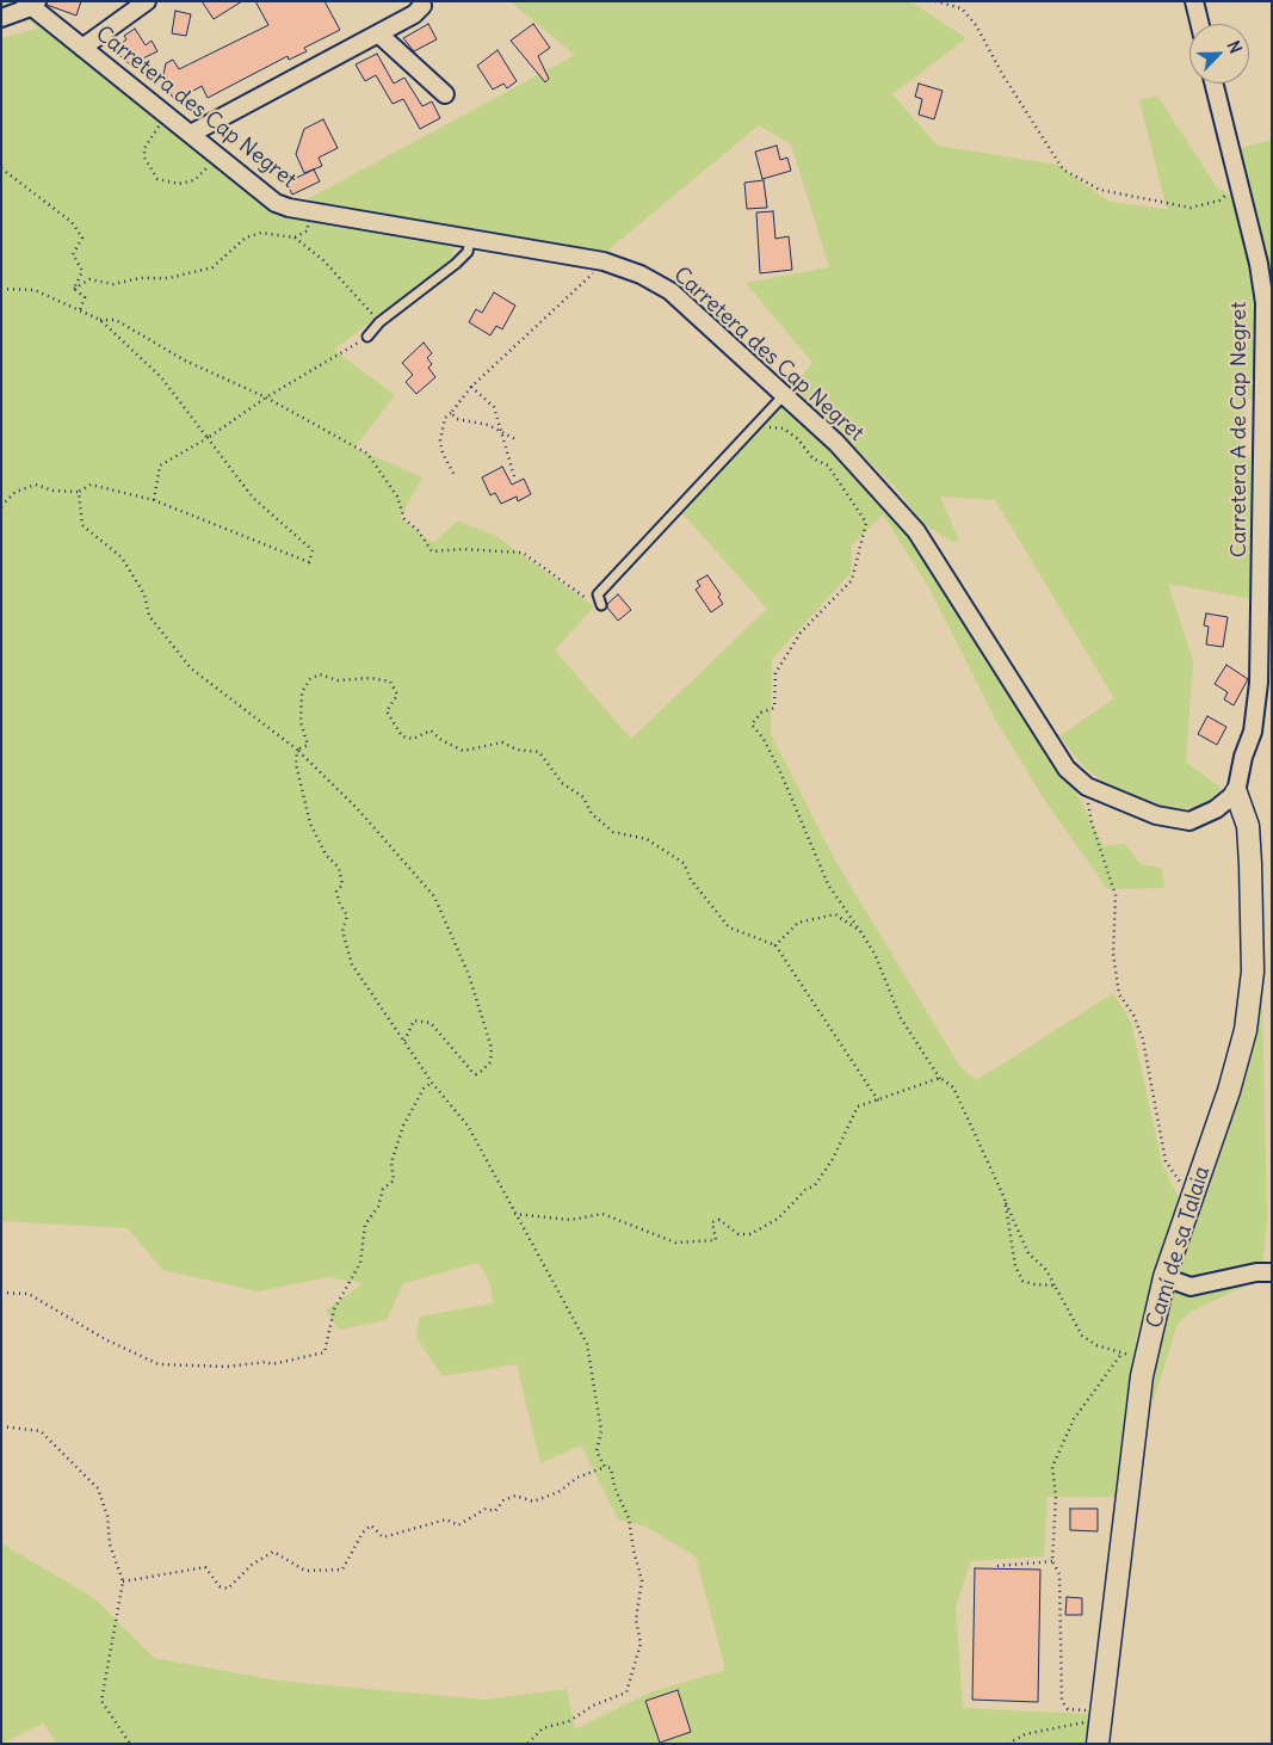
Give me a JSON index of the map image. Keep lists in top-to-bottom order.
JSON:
{
  "streets": {
    "street": ["Carretera des Cap Negret", "Carretera A de Cap Negret", "Camí de sa Talaia"]
  },
  "crossings": [
    ["Carretera des Cap Negret", "Carretera A de Cap Negret"],
    ["Carretera des Cap Negret", "Camí de sa Talaia"],
    ["Carretera A de Cap Negret", "Camí de sa Talaia"]
  ],
  "north": "top right"
}
